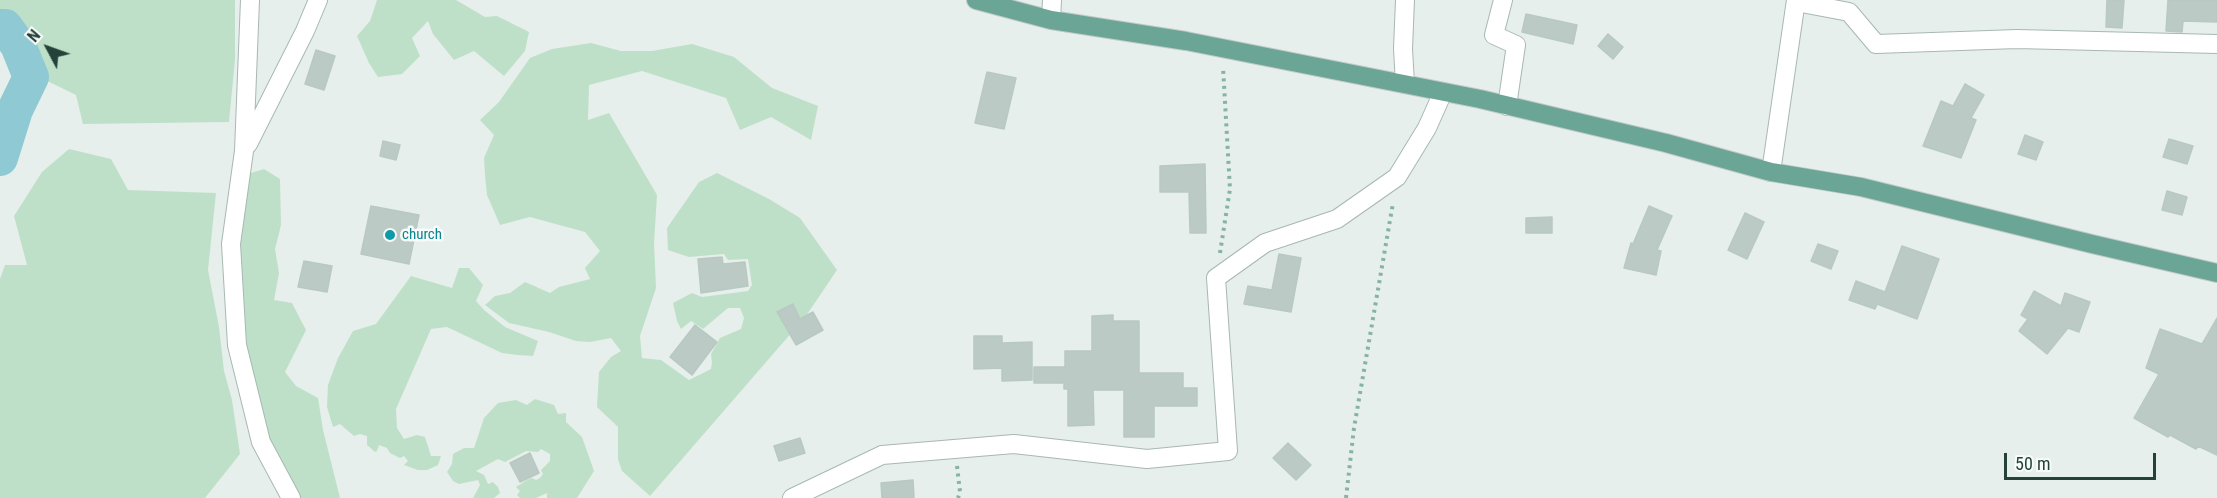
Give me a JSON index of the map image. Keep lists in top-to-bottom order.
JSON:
{
  "places": ["church"],
  "scale_bar": "50 m",
  "north": "top left"
}
